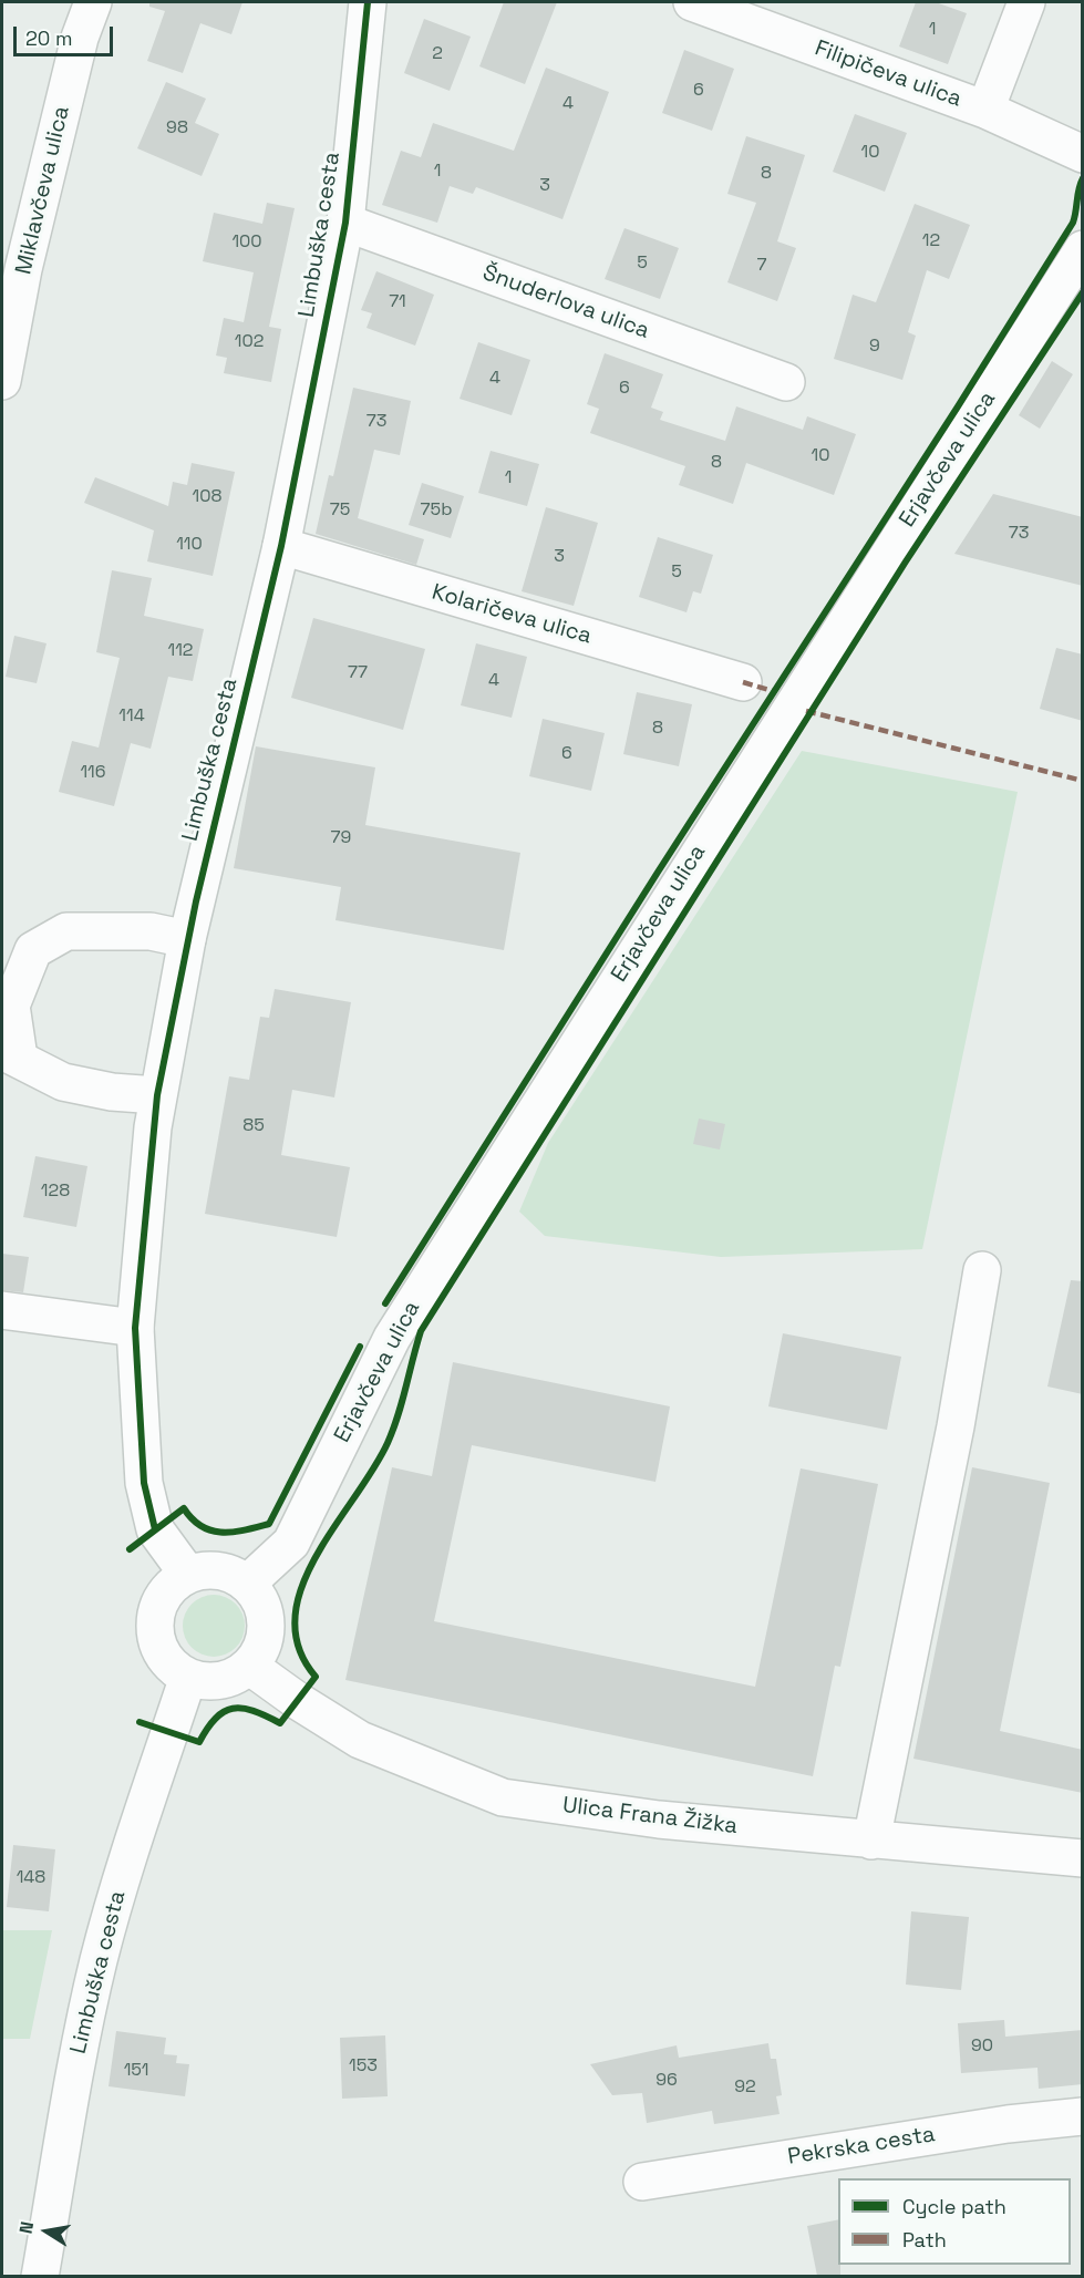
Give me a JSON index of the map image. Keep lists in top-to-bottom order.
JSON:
{
  "streets": {
    "street": [
      "Filipičeva ulica",
      "Miklavčeva ulica",
      "Limbuška cesta",
      "Šnuderlova ulica",
      "Erjavčeva ulica",
      "Kolaričeva ulica",
      "Ulica Frana Žižka",
      "Pekrska cesta"
    ]
  },
  "crossings": [
    ["Limbuška cesta", "Šnuderlova ulica"],
    ["Limbuška cesta", "Erjavčeva ulica"],
    ["Limbuška cesta", "Kolaričeva ulica"],
    ["Limbuška cesta", "Ulica Frana Žižka"],
    ["Erjavčeva ulica", "Ulica Frana Žižka"]
  ],
  "house_numbers": [
    "1",
    "2",
    "6",
    "4",
    "98",
    "10",
    "1",
    "8",
    "3",
    "12",
    "100",
    "5",
    "7",
    "71",
    "102",
    "9",
    "4",
    "6",
    "73",
    "10",
    "8",
    "1",
    "108",
    "75",
    "75b",
    "73",
    "110",
    "3",
    "5",
    "112",
    "77",
    "4",
    "114",
    "8",
    "6",
    "116",
    "79",
    "85",
    "128",
    "148",
    "90",
    "153",
    "151",
    "96",
    "92"
  ],
  "legend": ["Cycle path", "Path"],
  "scale_bar": "20 m",
  "north": "left"
}
